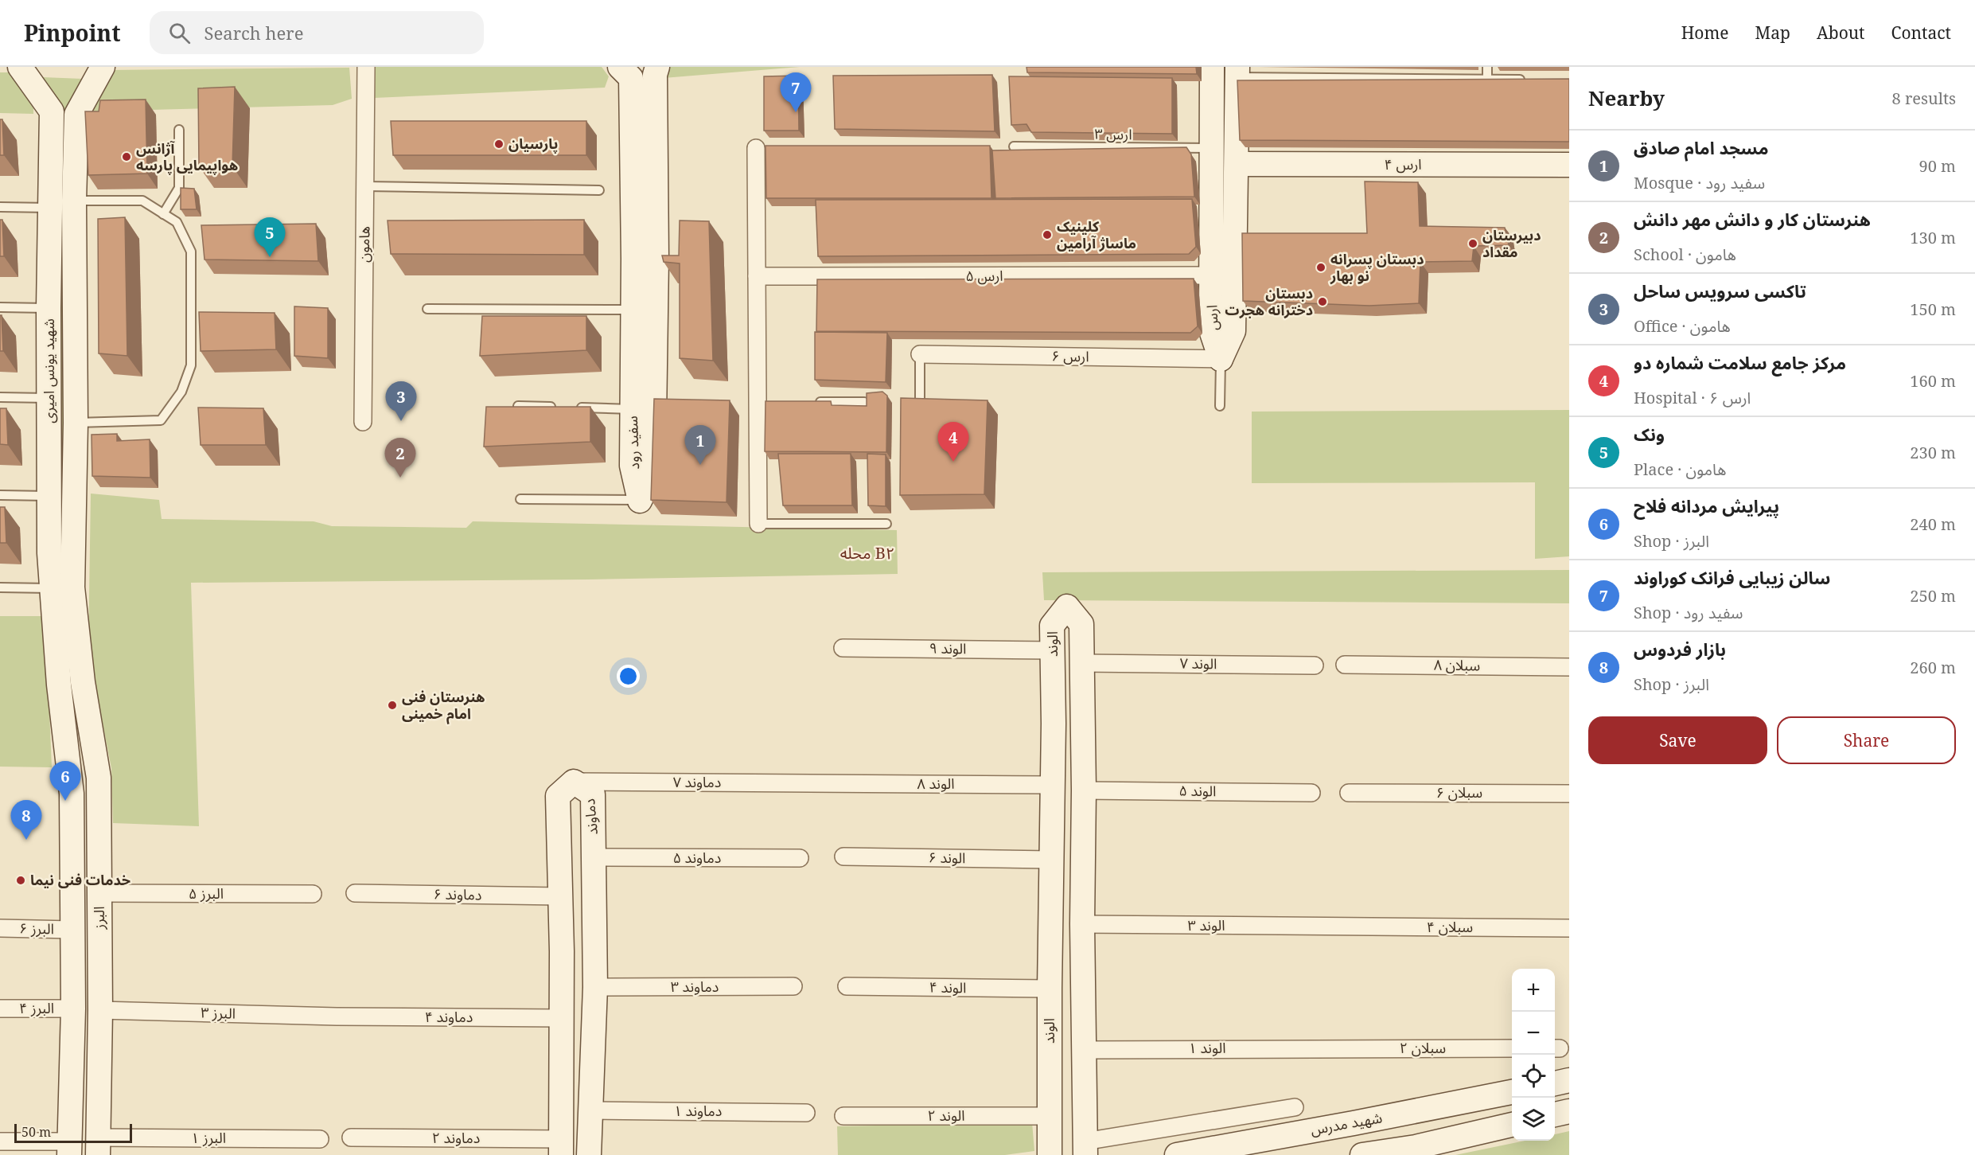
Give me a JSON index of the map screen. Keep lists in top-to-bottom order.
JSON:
{
  "streets": {
    "street": [
      "ارس ۴",
      "هامون",
      "ارس ۵",
      "ارس",
      "ارس ۶",
      "شهید یونس امیری",
      "سفید رود",
      "الوند",
      "الوند ۹",
      "الوند ۷",
      "سبلان ۸",
      "دماوند ۷",
      "الوند ۸",
      "الوند ۵",
      "سبلان ۶",
      "دماوند",
      "دماوند ۵",
      "الوند ۶",
      "البرز ۵",
      "دماوند ۶",
      "البرز",
      "الوند ۳",
      "سبلان ۴",
      "البرز ۶",
      "دماوند ۳",
      "الوند ۴",
      "البرز ۴",
      "البرز ۳",
      "دماوند ۴",
      "الوند ۱",
      "سبلان ۲",
      "دماوند ۱",
      "الوند ۲",
      "شهید مدرس",
      "البرز ۱",
      "دماوند ۲"
    ],
    "lane": ["ارس ۳"]
  },
  "crossings": [
    ["ارس ۳", "ارس"],
    ["ارس ۴", "ارس"],
    ["ارس ۵", "ارس"],
    ["ارس", "ارس ۶"],
    ["شهید یونس امیری", "البرز"],
    ["الوند", "الوند ۹"],
    ["الوند", "الوند ۷"],
    ["الوند", "الوند ۸"],
    ["الوند", "الوند ۵"],
    ["الوند", "الوند ۶"],
    ["الوند", "الوند ۳"],
    ["الوند", "الوند ۴"],
    ["الوند", "الوند ۱"],
    ["الوند", "الوند ۲"],
    ["دماوند ۷", "الوند ۸"],
    ["دماوند ۷", "دماوند"],
    ["دماوند", "دماوند ۵"],
    ["دماوند", "دماوند ۶"],
    ["دماوند", "دماوند ۳"],
    ["دماوند", "دماوند ۴"],
    ["دماوند", "دماوند ۱"],
    ["دماوند", "دماوند ۲"],
    ["البرز ۵", "البرز"],
    ["البرز", "البرز ۶"],
    ["البرز", "البرز ۴"],
    ["البرز", "البرز ۳"],
    ["البرز", "البرز ۱"],
    ["الوند ۳", "سبلان ۴"],
    ["البرز ۳", "دماوند ۴"],
    ["الوند ۱", "سبلان ۲"]
  ],
  "districts": ["محله B۲"],
  "places": [
    "پارسیان",
    "آژانس هواپیمایی پارسه",
    "کلینیک ماساژ آرامین",
    "دبیرستان مقداد",
    "دبستان پسرانه نو بهار",
    "دبستان دخترانه هجرت",
    "هنرستان فنی امام خمینی",
    "خدمات فنی نیما"
  ],
  "scale_bar": "50 m",
  "page": {
    "header": "Pinpoint",
    "search": "Search here",
    "nav": [
      "Home",
      "Map",
      "About",
      "Contact"
    ],
    "heading": ["Nearby", "8 results"],
    "pins": [
      "7",
      "5",
      "3",
      "4",
      "1",
      "2",
      "6",
      "8"
    ],
    "list": [
      {
        "mark": "1",
        "name": "مسجد امام صادق",
        "note": "Mosque · سفید رود",
        "value": "90 m"
      },
      {
        "mark": "2",
        "name": "هنرستان کار و دانش مهر دانش",
        "note": "School · هامون",
        "value": "130 m"
      },
      {
        "mark": "3",
        "name": "تاکسی سرویس ساحل",
        "note": "Office · هامون",
        "value": "150 m"
      },
      {
        "mark": "4",
        "name": "مرکز جامع سلامت شماره دو",
        "note": "Hospital · ارس ۶",
        "value": "160 m"
      },
      {
        "mark": "5",
        "name": "ونک",
        "note": "Place · هامون",
        "value": "230 m"
      },
      {
        "mark": "6",
        "name": "پیرایش مردانه فلاح",
        "note": "Shop · البرز",
        "value": "240 m"
      },
      {
        "mark": "7",
        "name": "سالن زیبایی فرانک کوراوند",
        "note": "Shop · سفید رود",
        "value": "250 m"
      },
      {
        "mark": "8",
        "name": "بازار فردوس",
        "note": "Shop · البرز",
        "value": "260 m"
      }
    ],
    "buttons": ["Save", "Share"],
    "map_buttons": ["+", "−"],
    "scale": "50 m"
  }
}
